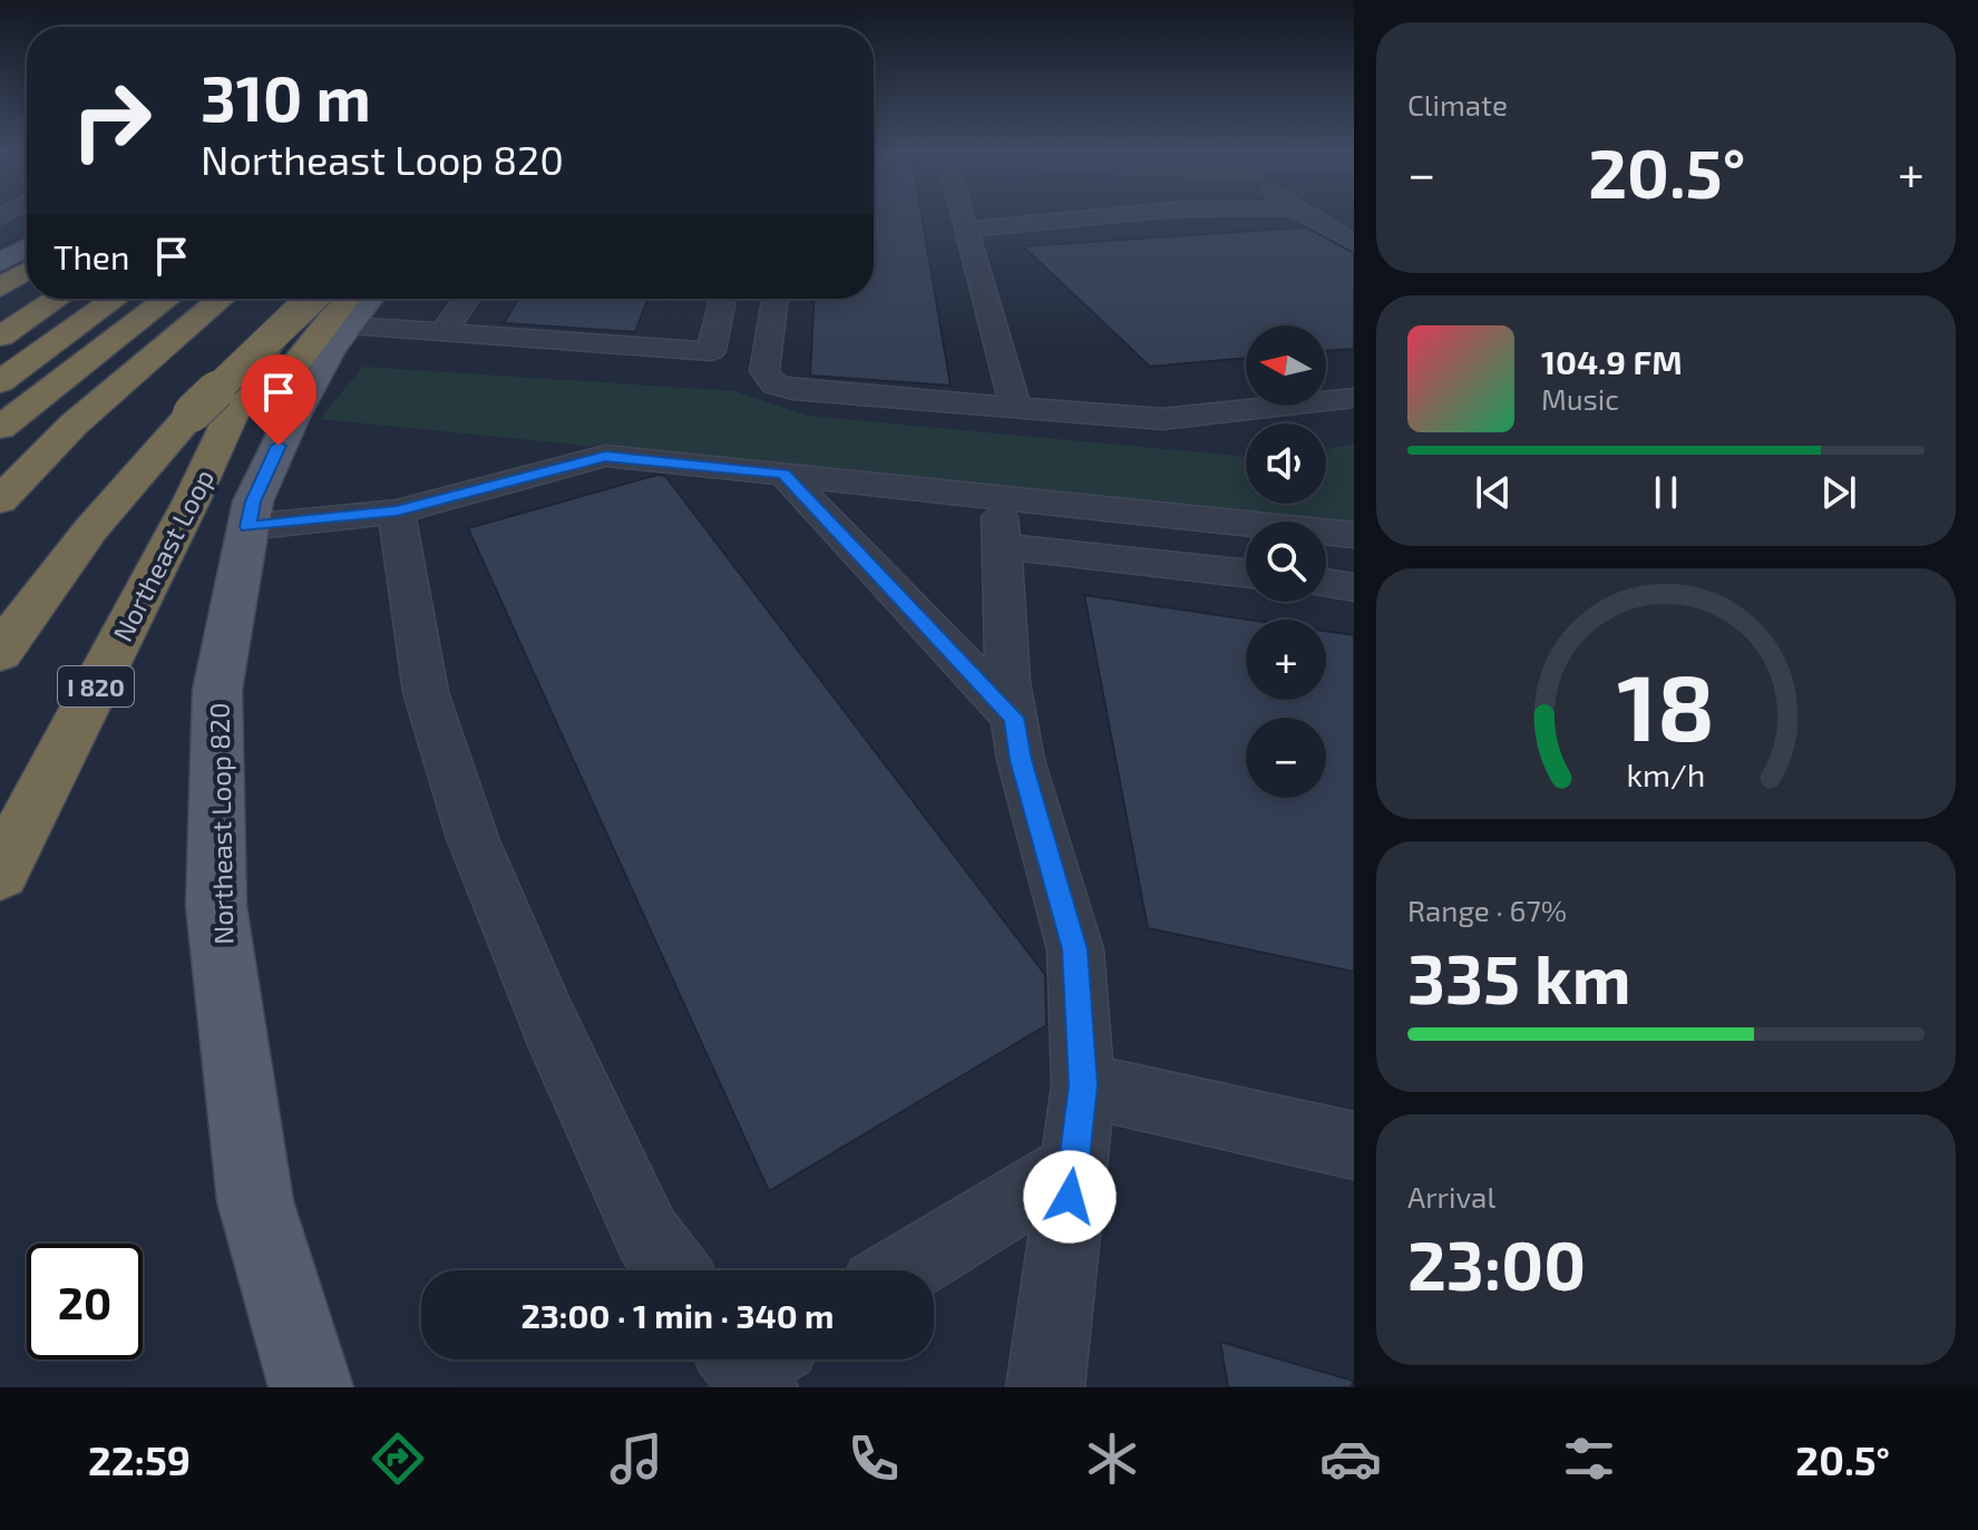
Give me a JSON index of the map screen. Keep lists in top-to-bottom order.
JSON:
{
  "streets": {
    "highway": ["Northeast Loop", "I 820"],
    "main road": ["Northeast Loop 820"]
  },
  "north": "left",
  "page": {
    "tile": [
      "Climate",
      ["Range · 67%", "335 km"],
      ["Arrival", "23:00"]
    ],
    "turn": ["310 m", "Northeast Loop 820"],
    "heat": ["−", "20.5°", "+"],
    "then": "Then",
    "map_buttons": ["+", "−"],
    "song": ["104.9 FM", "Music"],
    "limit": "20",
    "trip": "23:00 · 1 min · 340 m",
    "tabs": ["22:59", "20.5°"],
    "gauge": ["18", "km/h"]
  }
}
